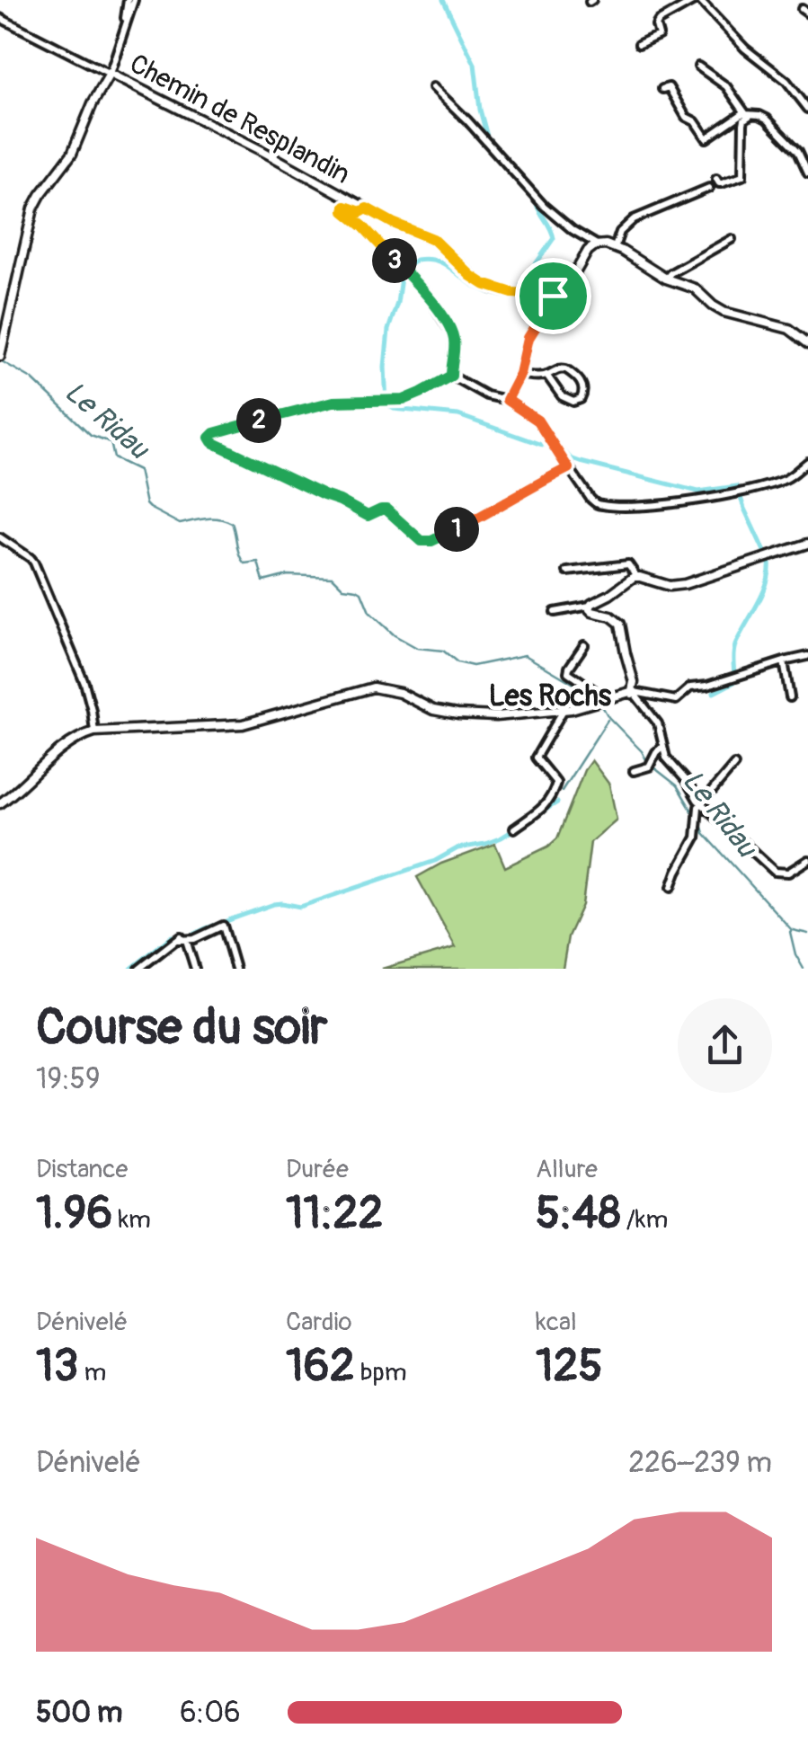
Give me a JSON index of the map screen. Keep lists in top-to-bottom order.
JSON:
{
  "streets": {
    "street": ["Chemin de Resplandin"]
  },
  "districts": ["Les Rochs"],
  "water": ["Le Ridau"],
  "page": {
    "pins": ["3", "2", "1"],
    "heading": ["Course du soir", "19:59"],
    "stats": [
      ["Distance", "1.96 km"],
      ["Durée", "11:22"],
      ["Allure", "5:48 /km"],
      ["Dénivelé", "13 m"],
      ["Cardio", "162 bpm"],
      ["kcal", "125"]
    ],
    "chart": ["Dénivelé", "226–239 m"],
    "list": [
      {
        "name": "500 m",
        "note": "6:06"
      }
    ]
  }
}
